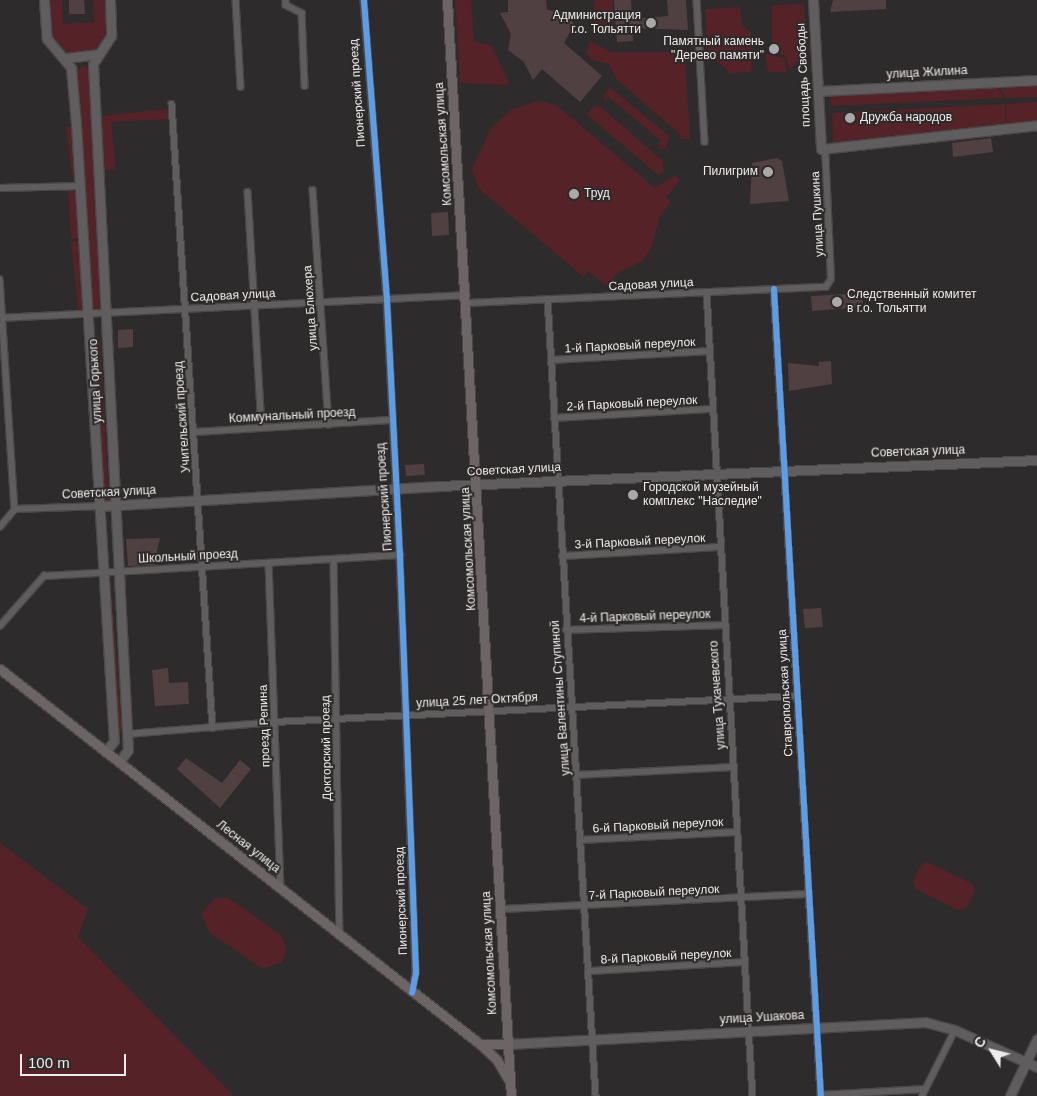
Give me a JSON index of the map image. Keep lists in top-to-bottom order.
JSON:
{
  "streets": {
    "main road": [
      "улица Жилина",
      "площадь Свободы",
      "Комсомольская улица",
      "улица Горького",
      "Советская улица",
      "Лесная улица",
      "улица Ушакова"
    ],
    "street": [
      "Пионерский проезд",
      "улица Пушкина",
      "Садовая улица",
      "улица Блюхера",
      "1-й Парковый переулок",
      "2-й Парковый переулок",
      "Коммунальный проезд",
      "Учительский проезд",
      "3-й Парковый переулок",
      "Школьный проезд",
      "4-й Парковый переулок",
      "Ставропольская улица",
      "улица Тухачевского",
      "улица Валентины Ступиной",
      "улица 25 лет Октября",
      "проезд Репина",
      "Докторский проезд",
      "6-й Парковый переулок",
      "7-й Парковый переулок",
      "8-й Парковый переулок"
    ]
  },
  "crossings": [
    ["улица Жилина", "площадь Свободы"],
    ["площадь Свободы", "улица Пушкина"],
    ["Пионерский проезд", "Садовая улица"],
    ["Пионерский проезд", "Коммунальный проезд"],
    ["Пионерский проезд", "Советская улица"],
    ["Пионерский проезд", "Школьный проезд"],
    ["Пионерский проезд", "улица 25 лет Октября"],
    ["Пионерский проезд", "Лесная улица"],
    ["Комсомольская улица", "Садовая улица"],
    ["Комсомольская улица", "Советская улица"],
    ["Комсомольская улица", "улица 25 лет Октября"],
    ["Комсомольская улица", "Лесная улица"],
    ["Комсомольская улица", "7-й Парковый переулок"],
    ["Комсомольская улица", "улица Ушакова"],
    ["улица Пушкина", "Садовая улица"],
    ["Садовая улица", "улица Блюхера"],
    ["Садовая улица", "улица Горького"],
    ["Садовая улица", "Учительский проезд"],
    ["Садовая улица", "Ставропольская улица"],
    ["Садовая улица", "улица Тухачевского"],
    ["Садовая улица", "улица Валентины Ступиной"],
    ["улица Блюхера", "Коммунальный проезд"],
    ["1-й Парковый переулок", "улица Тухачевского"],
    ["1-й Парковый переулок", "улица Валентины Ступиной"],
    ["улица Горького", "Советская улица"],
    ["улица Горького", "Школьный проезд"],
    ["улица Горького", "улица 25 лет Октября"],
    ["улица Горького", "Лесная улица"],
    ["2-й Парковый переулок", "улица Тухачевского"],
    ["2-й Парковый переулок", "улица Валентины Ступиной"],
    ["Коммунальный проезд", "Учительский проезд"],
    ["Учительский проезд", "Советская улица"],
    ["Учительский проезд", "Школьный проезд"],
    ["Учительский проезд", "улица 25 лет Октября"],
    ["Советская улица", "Ставропольская улица"],
    ["Советская улица", "улица Тухачевского"],
    ["Советская улица", "улица Валентины Ступиной"],
    ["3-й Парковый переулок", "улица Тухачевского"],
    ["3-й Парковый переулок", "улица Валентины Ступиной"],
    ["Школьный проезд", "проезд Репина"],
    ["Школьный проезд", "Докторский проезд"],
    ["4-й Парковый переулок", "улица Тухачевского"],
    ["4-й Парковый переулок", "улица Валентины Ступиной"],
    ["Ставропольская улица", "улица 25 лет Октября"],
    ["Ставропольская улица", "7-й Парковый переулок"],
    ["Ставропольская улица", "улица Ушакова"],
    ["улица Тухачевского", "улица 25 лет Октября"],
    ["улица Тухачевского", "6-й Парковый переулок"],
    ["улица Тухачевского", "7-й Парковый переулок"],
    ["улица Тухачевского", "8-й Парковый переулок"],
    ["улица Тухачевского", "улица Ушакова"],
    ["улица Валентины Ступиной", "улица 25 лет Октября"],
    ["улица Валентины Ступиной", "6-й Парковый переулок"],
    ["улица Валентины Ступиной", "7-й Парковый переулок"],
    ["улица Валентины Ступиной", "8-й Парковый переулок"],
    ["улица Валентины Ступиной", "улица Ушакова"],
    ["улица 25 лет Октября", "проезд Репина"],
    ["улица 25 лет Октября", "Докторский проезд"],
    ["проезд Репина", "Лесная улица"],
    ["Докторский проезд", "Лесная улица"]
  ],
  "places": [
    "Администрация г.о. Тольятти",
    "Памятный камень \"Дерево памяти\"",
    "Дружба народов",
    "Пилигрим",
    "Труд",
    "Следственный комитет в г.о. Тольятти",
    "Городской музейный комплекс \"Наследие\""
  ],
  "scale_bar": "100 m",
  "north": "top left"
}
